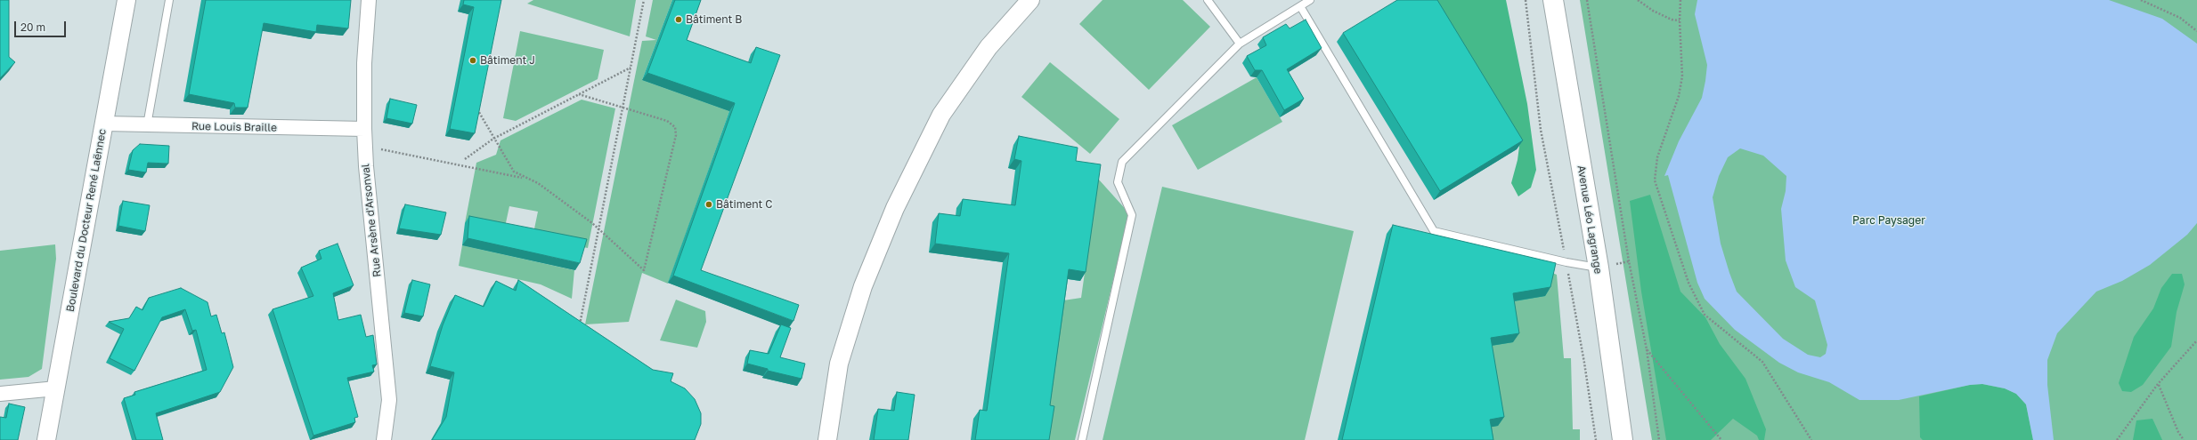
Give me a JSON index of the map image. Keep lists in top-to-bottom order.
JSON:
{
  "streets": {
    "main road": ["Avenue Léo Lagrange"],
    "street": ["Rue Louis Braille", "Boulevard du Docteur René Laënnec", "Rue Arsène d'Arsonval"]
  },
  "crossings": [
    ["Rue Louis Braille", "Boulevard du Docteur René Laënnec"],
    ["Rue Louis Braille", "Rue Arsène d'Arsonval"]
  ],
  "parks": ["Parc Paysager"],
  "places": ["Bâtiment B", "Bâtiment J", "Bâtiment C"],
  "scale_bar": "20 m"
}
